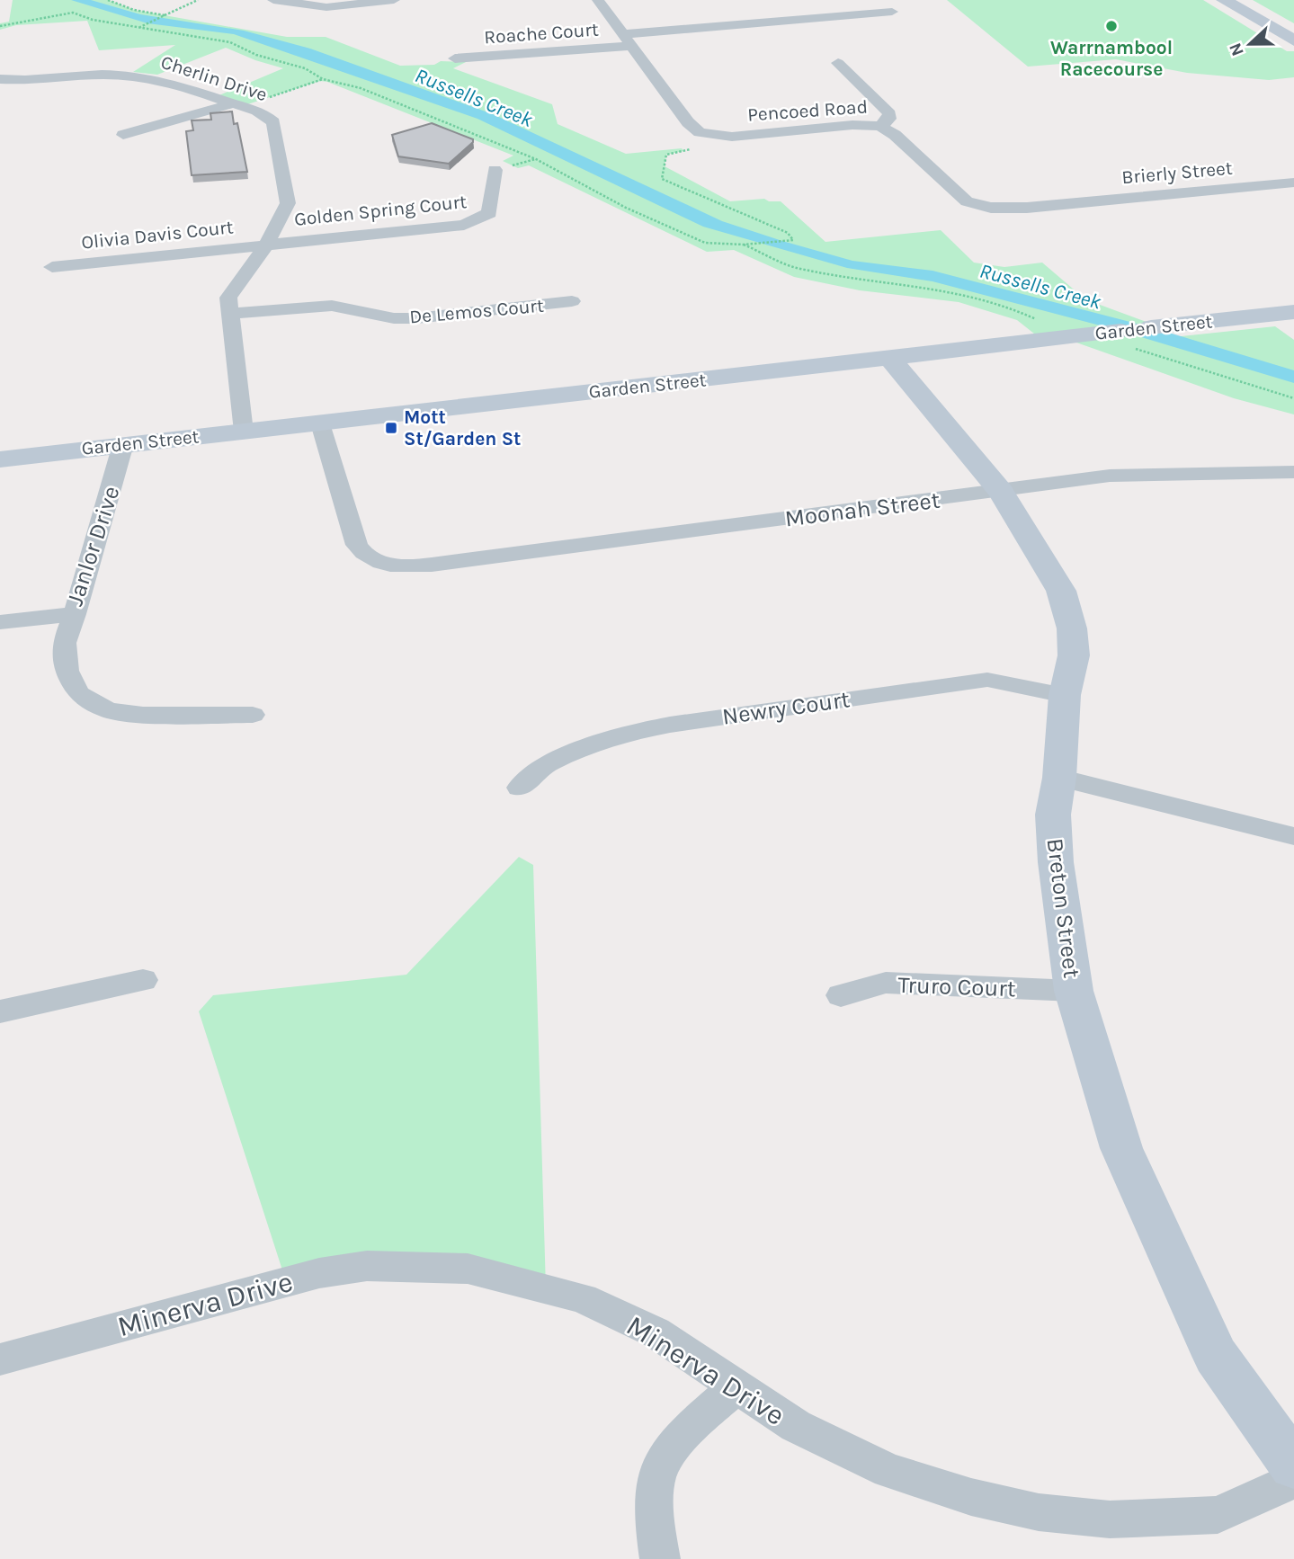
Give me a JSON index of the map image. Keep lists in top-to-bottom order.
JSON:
{
  "streets": {
    "street": [
      "Roache Court",
      "Cherlin Drive",
      "Pencoed Road",
      "Brierly Street",
      "Golden Spring Court",
      "Olivia Davis Court",
      "De Lemos Court",
      "Garden Street",
      "Moonah Street",
      "Janlor Drive",
      "Newry Court",
      "Breton Street",
      "Truro Court",
      "Minerva Drive"
    ]
  },
  "crossings": [
    ["Roache Court", "Pencoed Road"],
    ["Cherlin Drive", "Golden Spring Court"],
    ["Cherlin Drive", "Olivia Davis Court"],
    ["Cherlin Drive", "De Lemos Court"],
    ["Cherlin Drive", "Garden Street"],
    ["Pencoed Road", "Brierly Street"],
    ["Golden Spring Court", "Olivia Davis Court"],
    ["Garden Street", "Moonah Street"],
    ["Garden Street", "Janlor Drive"],
    ["Garden Street", "Breton Street"],
    ["Moonah Street", "Breton Street"],
    ["Newry Court", "Breton Street"],
    ["Breton Street", "Truro Court"]
  ],
  "water": ["Russells Creek"],
  "places": {
    "other": ["Warrnambool Racecourse"],
    "transit": ["Mott St/Garden St"]
  },
  "north": "left"
}
